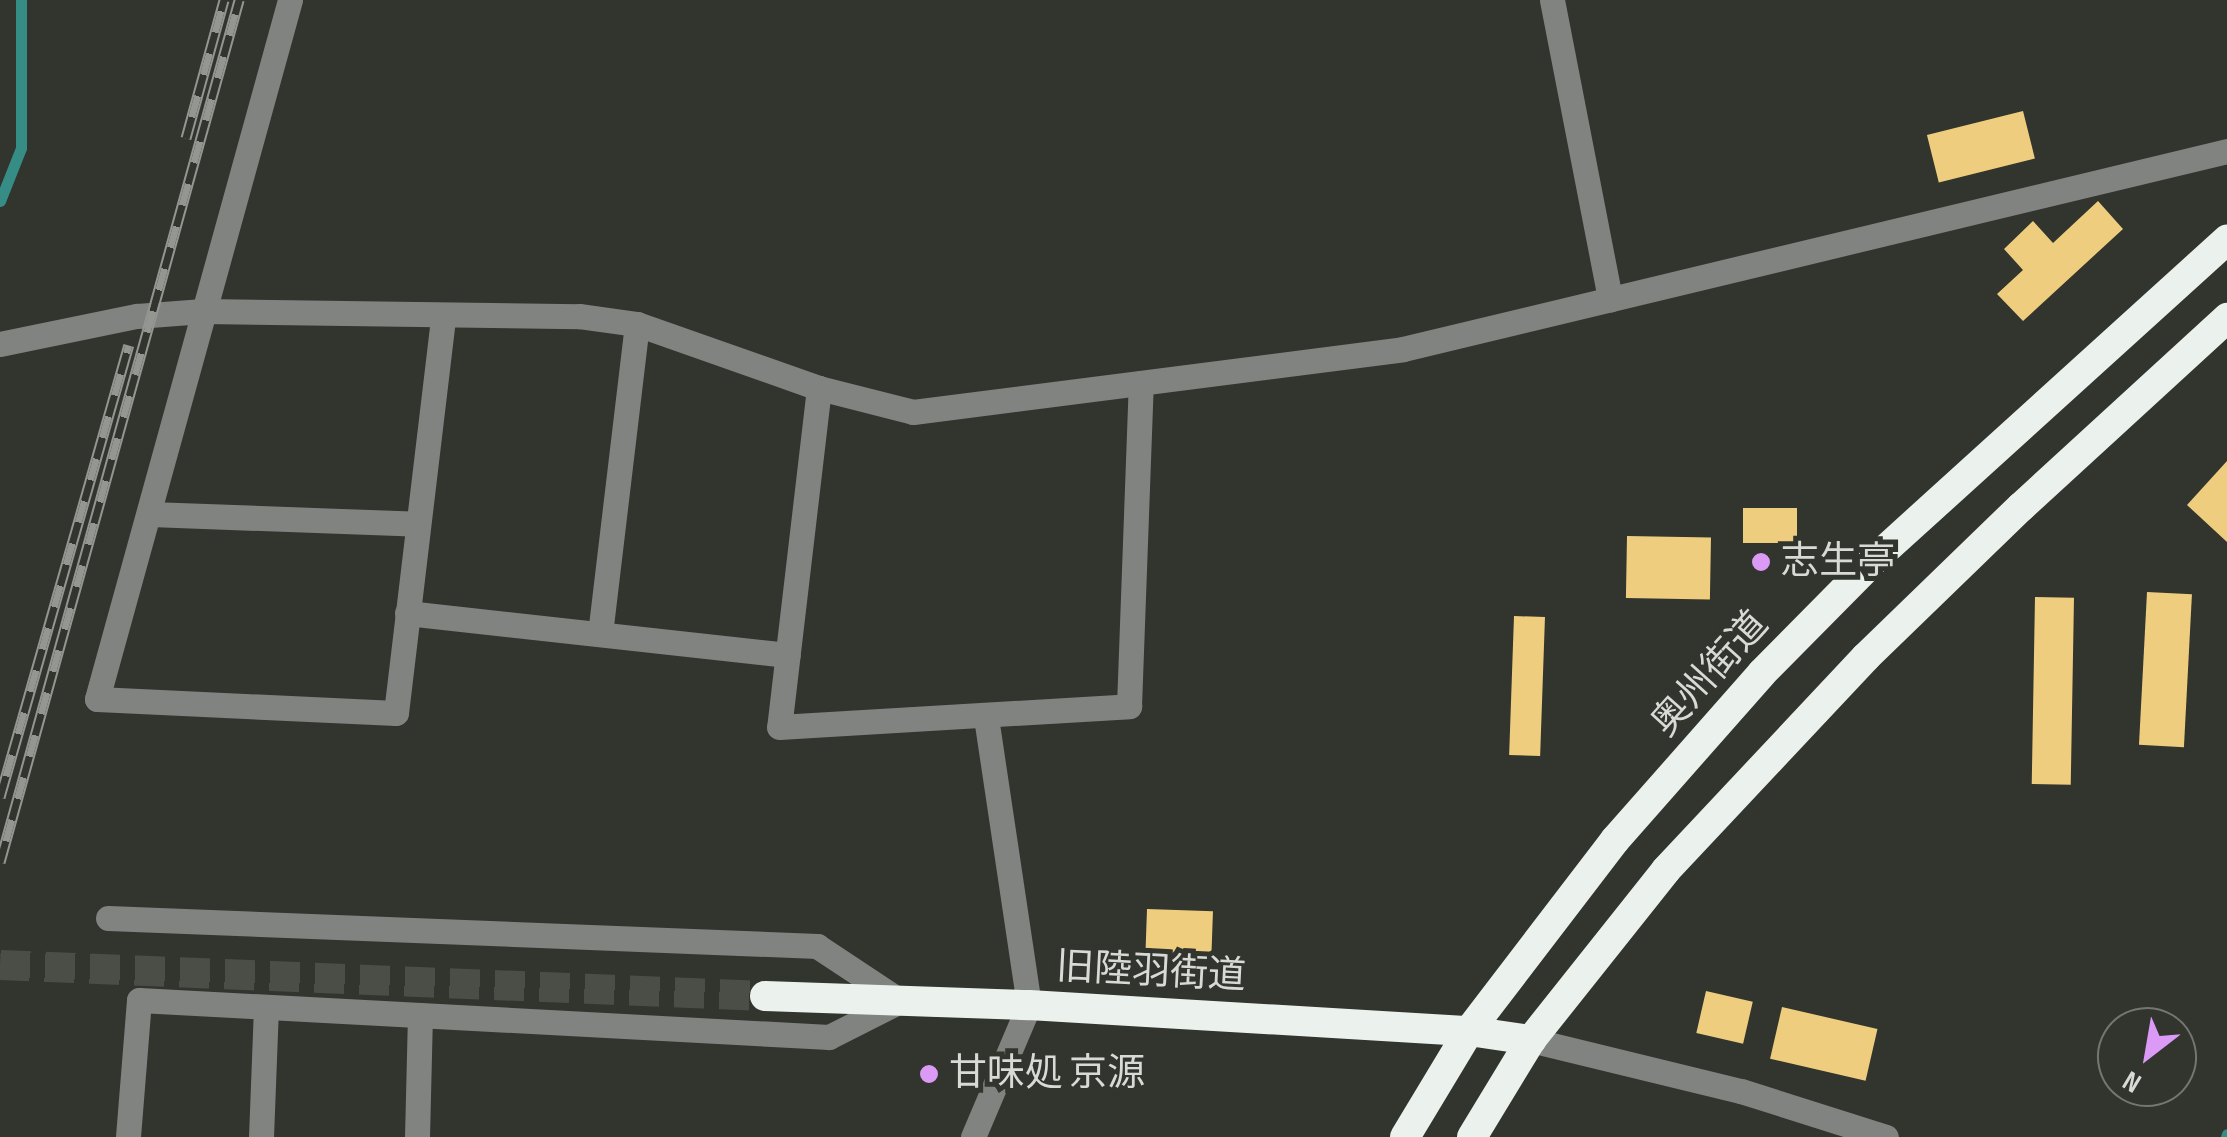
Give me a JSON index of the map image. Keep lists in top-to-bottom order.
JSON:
{
  "streets": {
    "highway": ["奥州街道", "旧陸羽街道"]
  },
  "crossings": [
    ["奥州街道", "旧陸羽街道"]
  ],
  "places": ["志生亭", "甘味処 京源"],
  "north": "bottom left"
}
